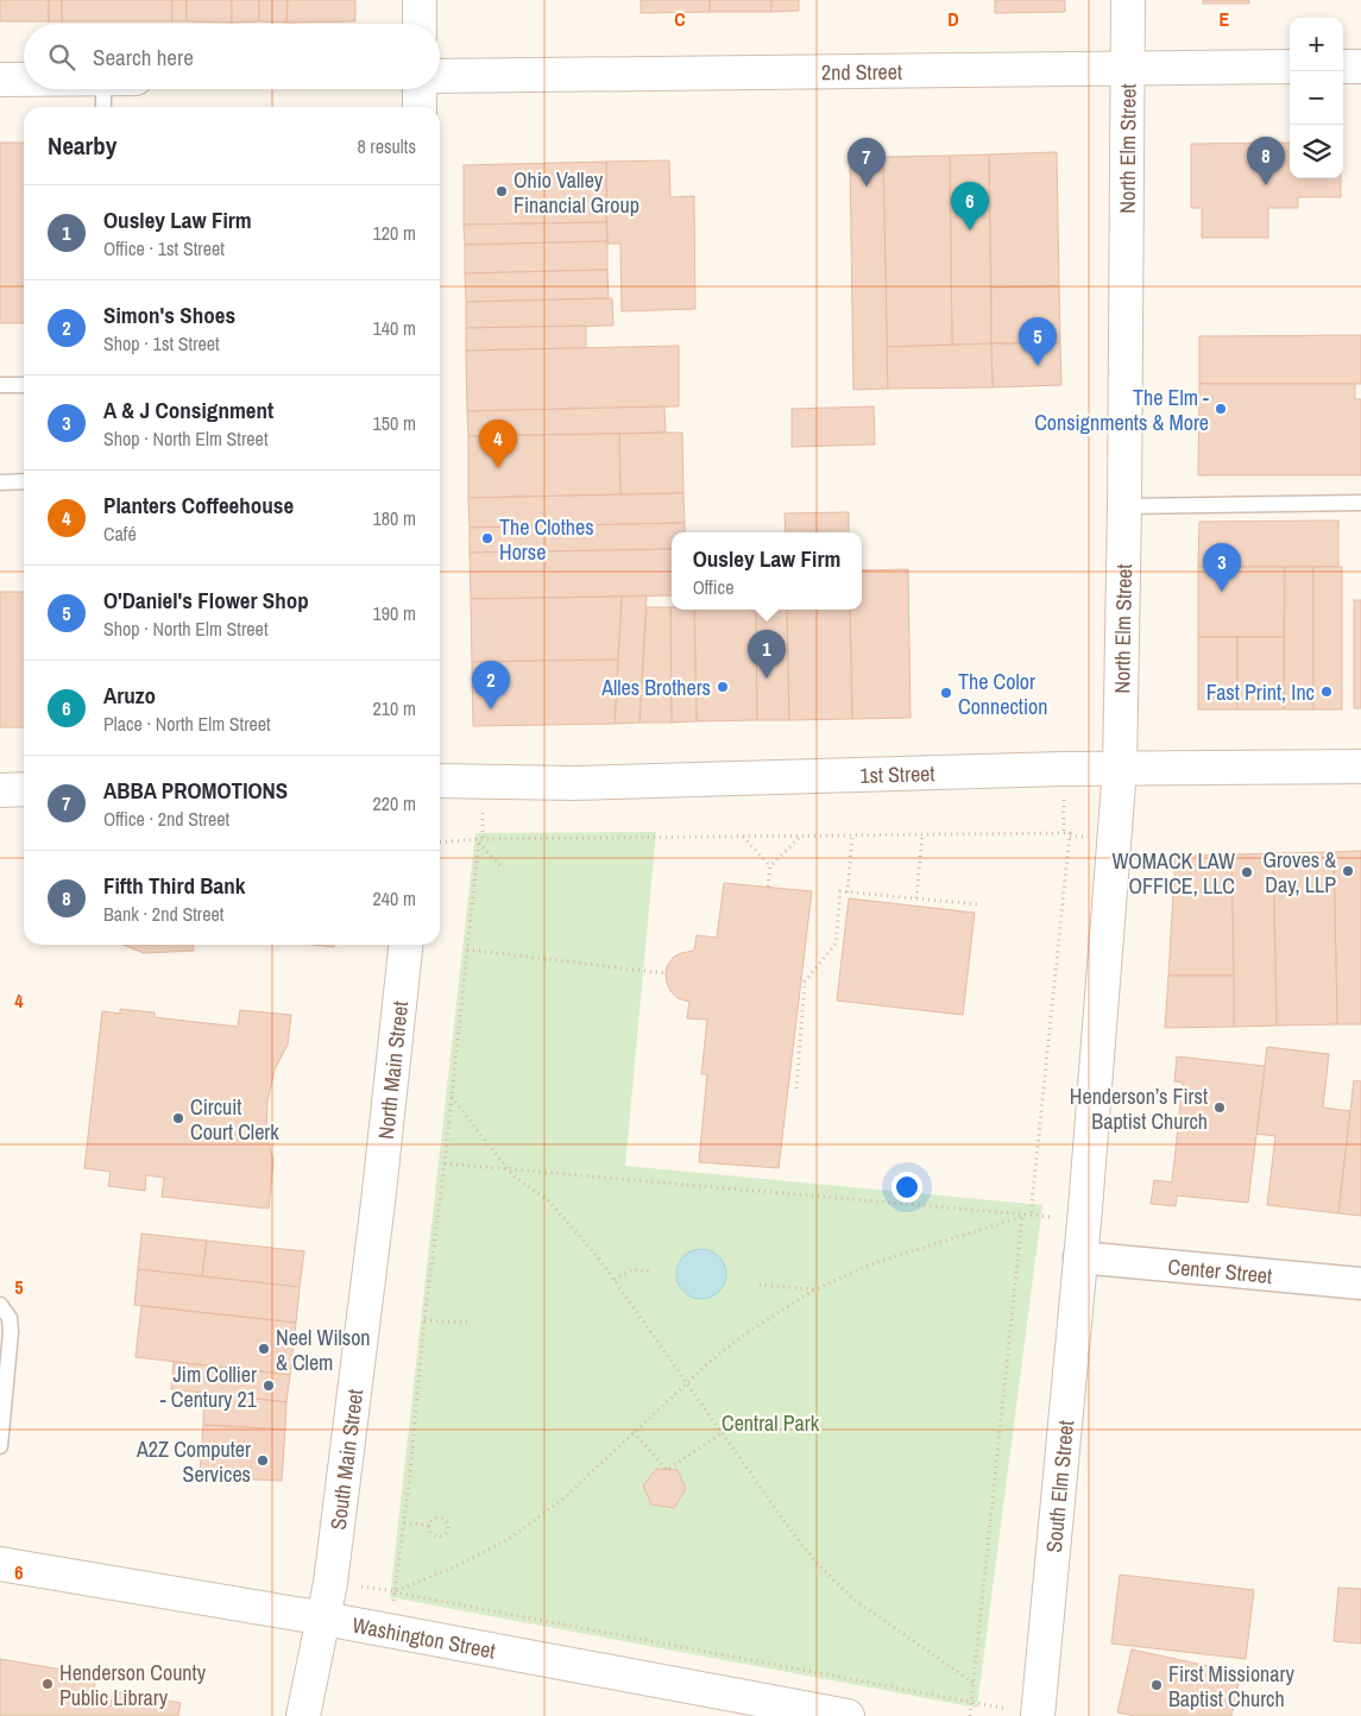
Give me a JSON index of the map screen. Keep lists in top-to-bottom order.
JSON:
{
  "streets": {
    "street": [
      "2nd Street",
      "North Elm Street",
      "1st Street",
      "North Main Street",
      "Center Street",
      "South Main Street",
      "South Elm Street",
      "Washington Street"
    ]
  },
  "crossings": [
    ["2nd Street", "North Elm Street"],
    ["North Elm Street", "1st Street"],
    ["North Elm Street", "Center Street"],
    ["North Elm Street", "South Elm Street"],
    ["North Main Street", "South Main Street"],
    ["Center Street", "South Elm Street"],
    ["South Main Street", "Washington Street"]
  ],
  "parks": ["Central Park"],
  "places": [
    "Ohio Valley Financial Group",
    "The Elm - Consignments & More",
    "The Clothes Horse",
    "Alles Brothers",
    "Fast Print, Inc",
    "The Color Connection",
    "Groves & Day, LLP",
    "WOMACK LAW OFFICE, LLC",
    "Henderson’s First Baptist Church",
    "Circuit Court Clerk",
    "Neel Wilson & Clem",
    "Jim Collier - Century 21",
    "A2Z Computer Services",
    "Henderson County Public Library",
    "First Missionary Baptist Church"
  ],
  "page": {
    "map_buttons": ["+", "−"],
    "search": "Search here",
    "heading": ["Nearby", "8 results"],
    "pins": [
      "8",
      "7",
      "6",
      "5",
      "4",
      "3",
      "1",
      "2"
    ],
    "list": [
      {
        "mark": "1",
        "name": "Ousley Law Firm",
        "note": "Office · 1st Street",
        "value": "120 m"
      },
      {
        "mark": "2",
        "name": "Simon's Shoes",
        "note": "Shop · 1st Street",
        "value": "140 m"
      },
      {
        "mark": "3",
        "name": "A & J Consignment",
        "note": "Shop · North Elm Street",
        "value": "150 m"
      },
      {
        "mark": "4",
        "name": "Planters Coffeehouse",
        "note": "Café",
        "value": "180 m"
      },
      {
        "mark": "5",
        "name": "O'Daniel's Flower Shop",
        "note": "Shop · North Elm Street",
        "value": "190 m"
      },
      {
        "mark": "6",
        "name": "Aruzo",
        "note": "Place · North Elm Street",
        "value": "210 m"
      },
      {
        "mark": "7",
        "name": "ABBA PROMOTIONS",
        "note": "Office · 2nd Street",
        "value": "220 m"
      },
      {
        "mark": "8",
        "name": "Fifth Third Bank",
        "note": "Bank · 2nd Street",
        "value": "240 m"
      }
    ],
    "popup": ["Ousley Law Firm", "Office"]
  },
  "grid": {
    "columns": ["C", "D", "E"],
    "rows": ["4", "5", "6"]
  }
}
